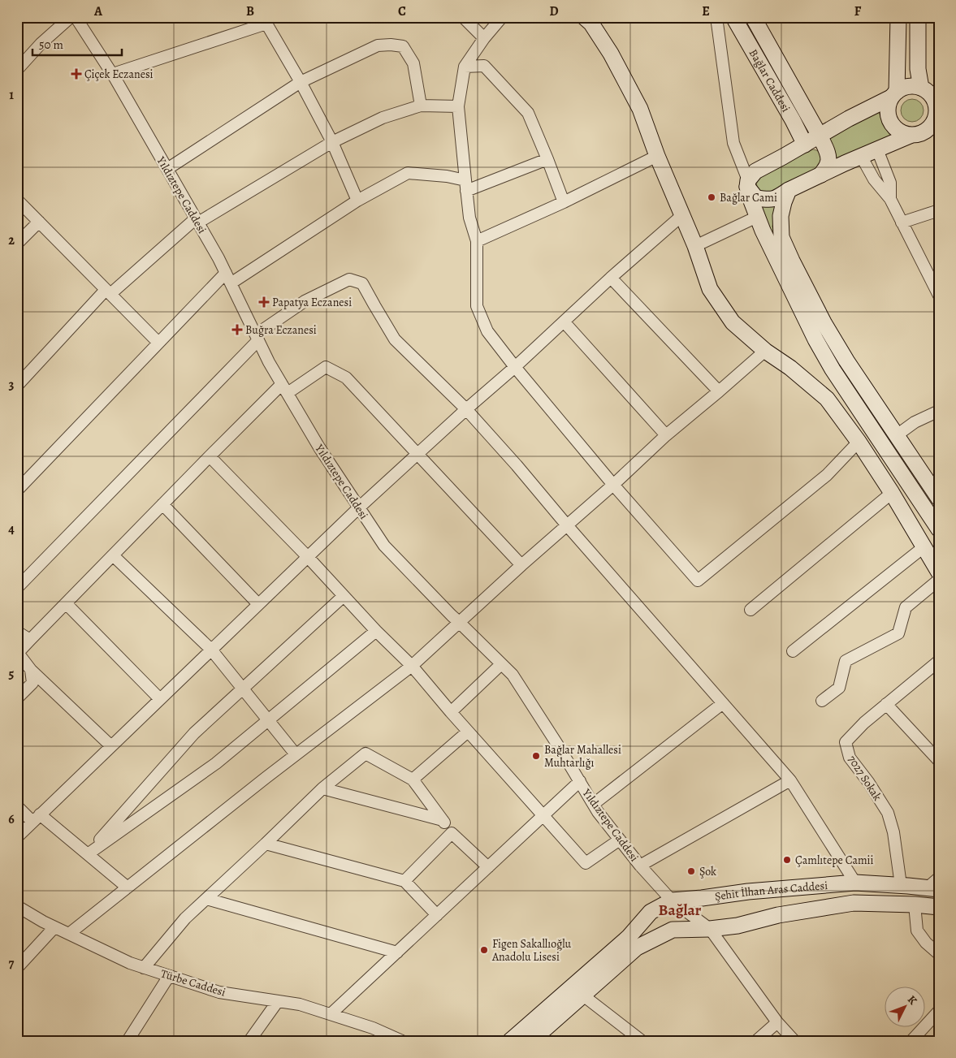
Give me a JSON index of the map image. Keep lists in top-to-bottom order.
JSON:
{
  "streets": {
    "main road": ["Bağlar Caddesi", "Şehit İlhan Aras Caddesi"],
    "street": ["Yıldıztepe Caddesi", "7027 Sokak", "Türbe Caddesi"]
  },
  "crossings": [
    ["Yıldıztepe Caddesi", "Şehit İlhan Aras Caddesi"],
    ["7027 Sokak", "Şehit İlhan Aras Caddesi"]
  ],
  "districts": ["Bağlar"],
  "places": {
    "health": ["Çiçek Eczanesi", "Papatya Eczanesi", "Buğra Eczanesi"],
    "other": [
      "Bağlar Cami",
      "Bağlar Mahallesi Muhtarlığı",
      "Çamlıtepe Camii",
      "Şok",
      "Figen Sakallıoğlu Anadolu Lisesi"
    ]
  },
  "scale_bar": "50 m",
  "north": "top right",
  "grid": {
    "columns": [
      "A",
      "B",
      "C",
      "D",
      "E",
      "F"
    ],
    "rows": [
      "1",
      "2",
      "3",
      "4",
      "5",
      "6",
      "7"
    ]
  }
}
